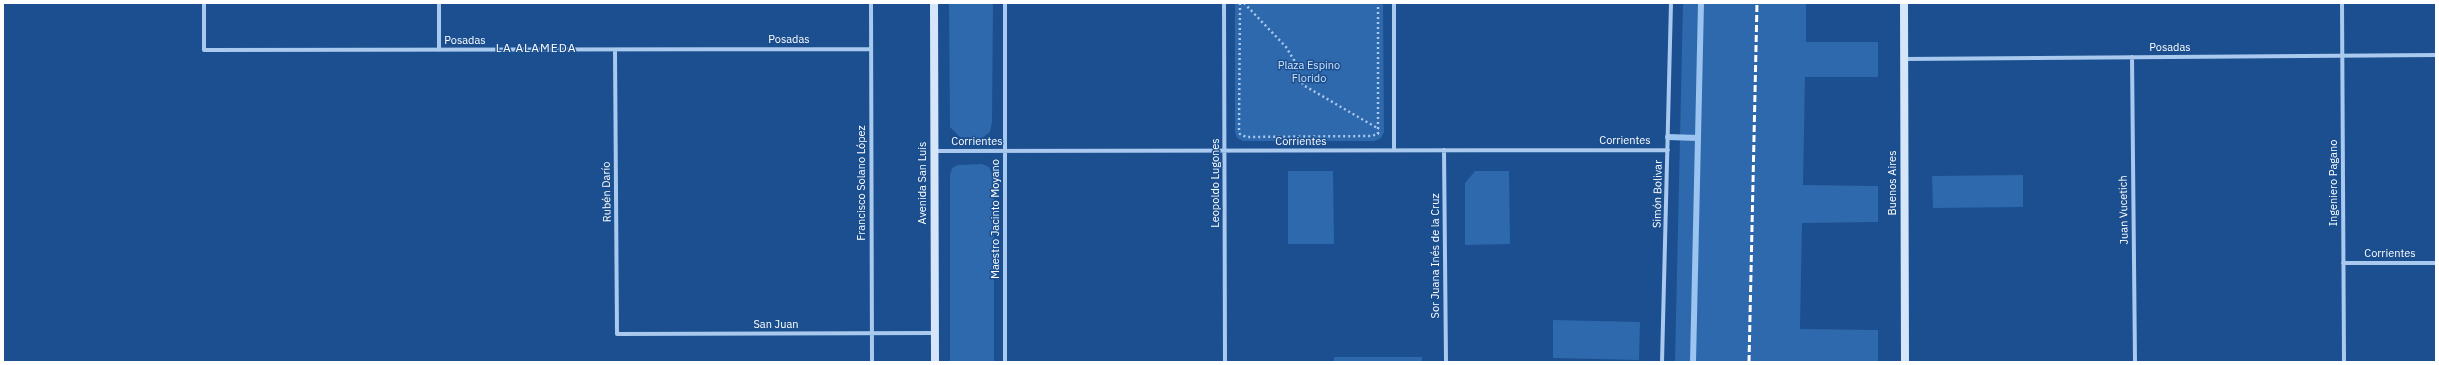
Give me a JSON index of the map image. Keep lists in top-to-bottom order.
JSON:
{
  "streets": {
    "main road": ["Avenida San Luis", "Buenos Aires"],
    "street": [
      "Posadas",
      "Corrientes",
      "Francisco Solano López",
      "Leopoldo Lugones",
      "Ingeniero Pagano",
      "Rubén Darío",
      "Simón Bolivar",
      "Juan Vucetich",
      "Maestro Jacinto Moyano",
      "Sor Juana Inés de la Cruz",
      "San Juan"
    ]
  },
  "crossings": [
    ["Posadas", "Francisco Solano López"],
    ["Posadas", "Buenos Aires"],
    ["Posadas", "Ingeniero Pagano"],
    ["Posadas", "Rubén Darío"],
    ["Posadas", "Juan Vucetich"],
    ["Corrientes", "Avenida San Luis"],
    ["Corrientes", "Leopoldo Lugones"],
    ["Corrientes", "Ingeniero Pagano"],
    ["Corrientes", "Simón Bolivar"],
    ["Corrientes", "Maestro Jacinto Moyano"],
    ["Corrientes", "Sor Juana Inés de la Cruz"],
    ["Francisco Solano López", "San Juan"],
    ["Avenida San Luis", "San Juan"],
    ["Rubén Darío", "San Juan"]
  ],
  "districts": ["LA ALAMEDA"],
  "parks": ["Plaza Espino Florido"]
}
